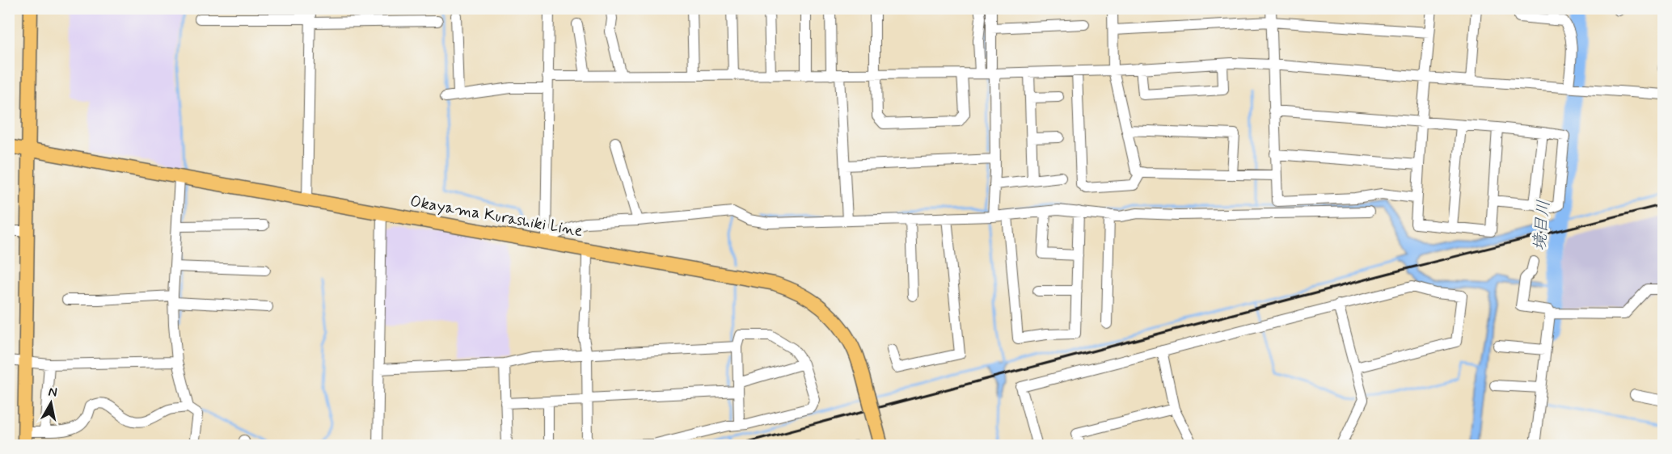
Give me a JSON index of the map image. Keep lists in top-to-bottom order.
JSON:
{
  "streets": {
    "main road": ["Okayama Kurashiki Line"]
  },
  "water": ["境目川"],
  "north": "top"
}
